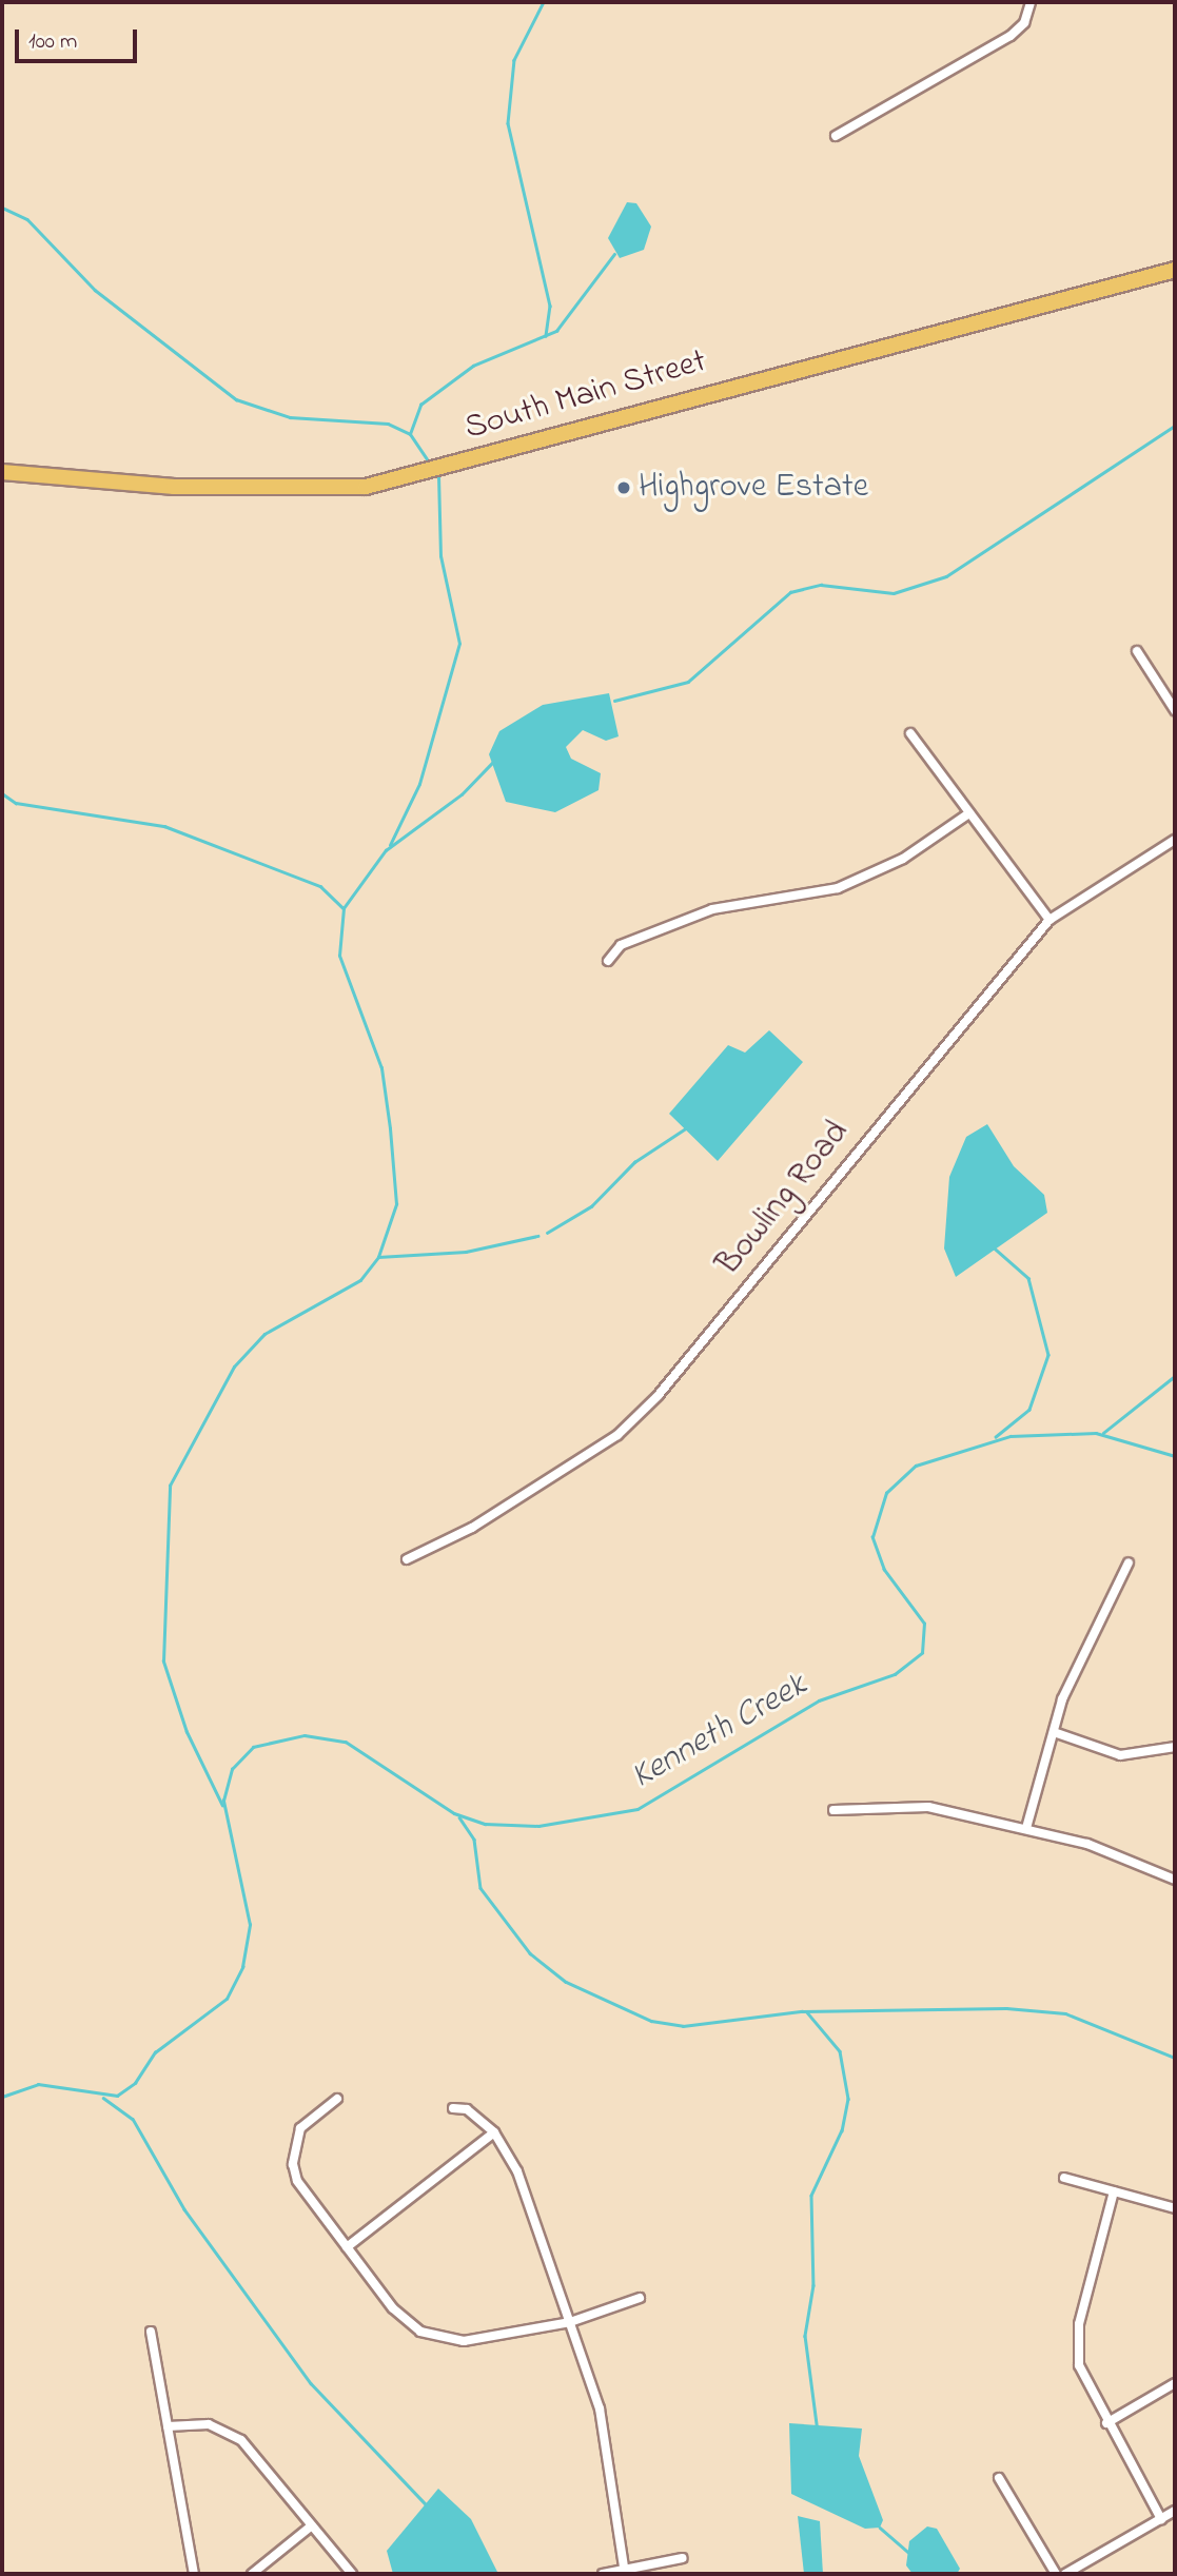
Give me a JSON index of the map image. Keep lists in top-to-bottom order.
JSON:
{
  "streets": {
    "highway": ["South Main Street"],
    "street": ["Bowling Road"]
  },
  "water": ["Kenneth Creek"],
  "places": ["Highgrove Estate"],
  "scale_bar": "100 m"
}
